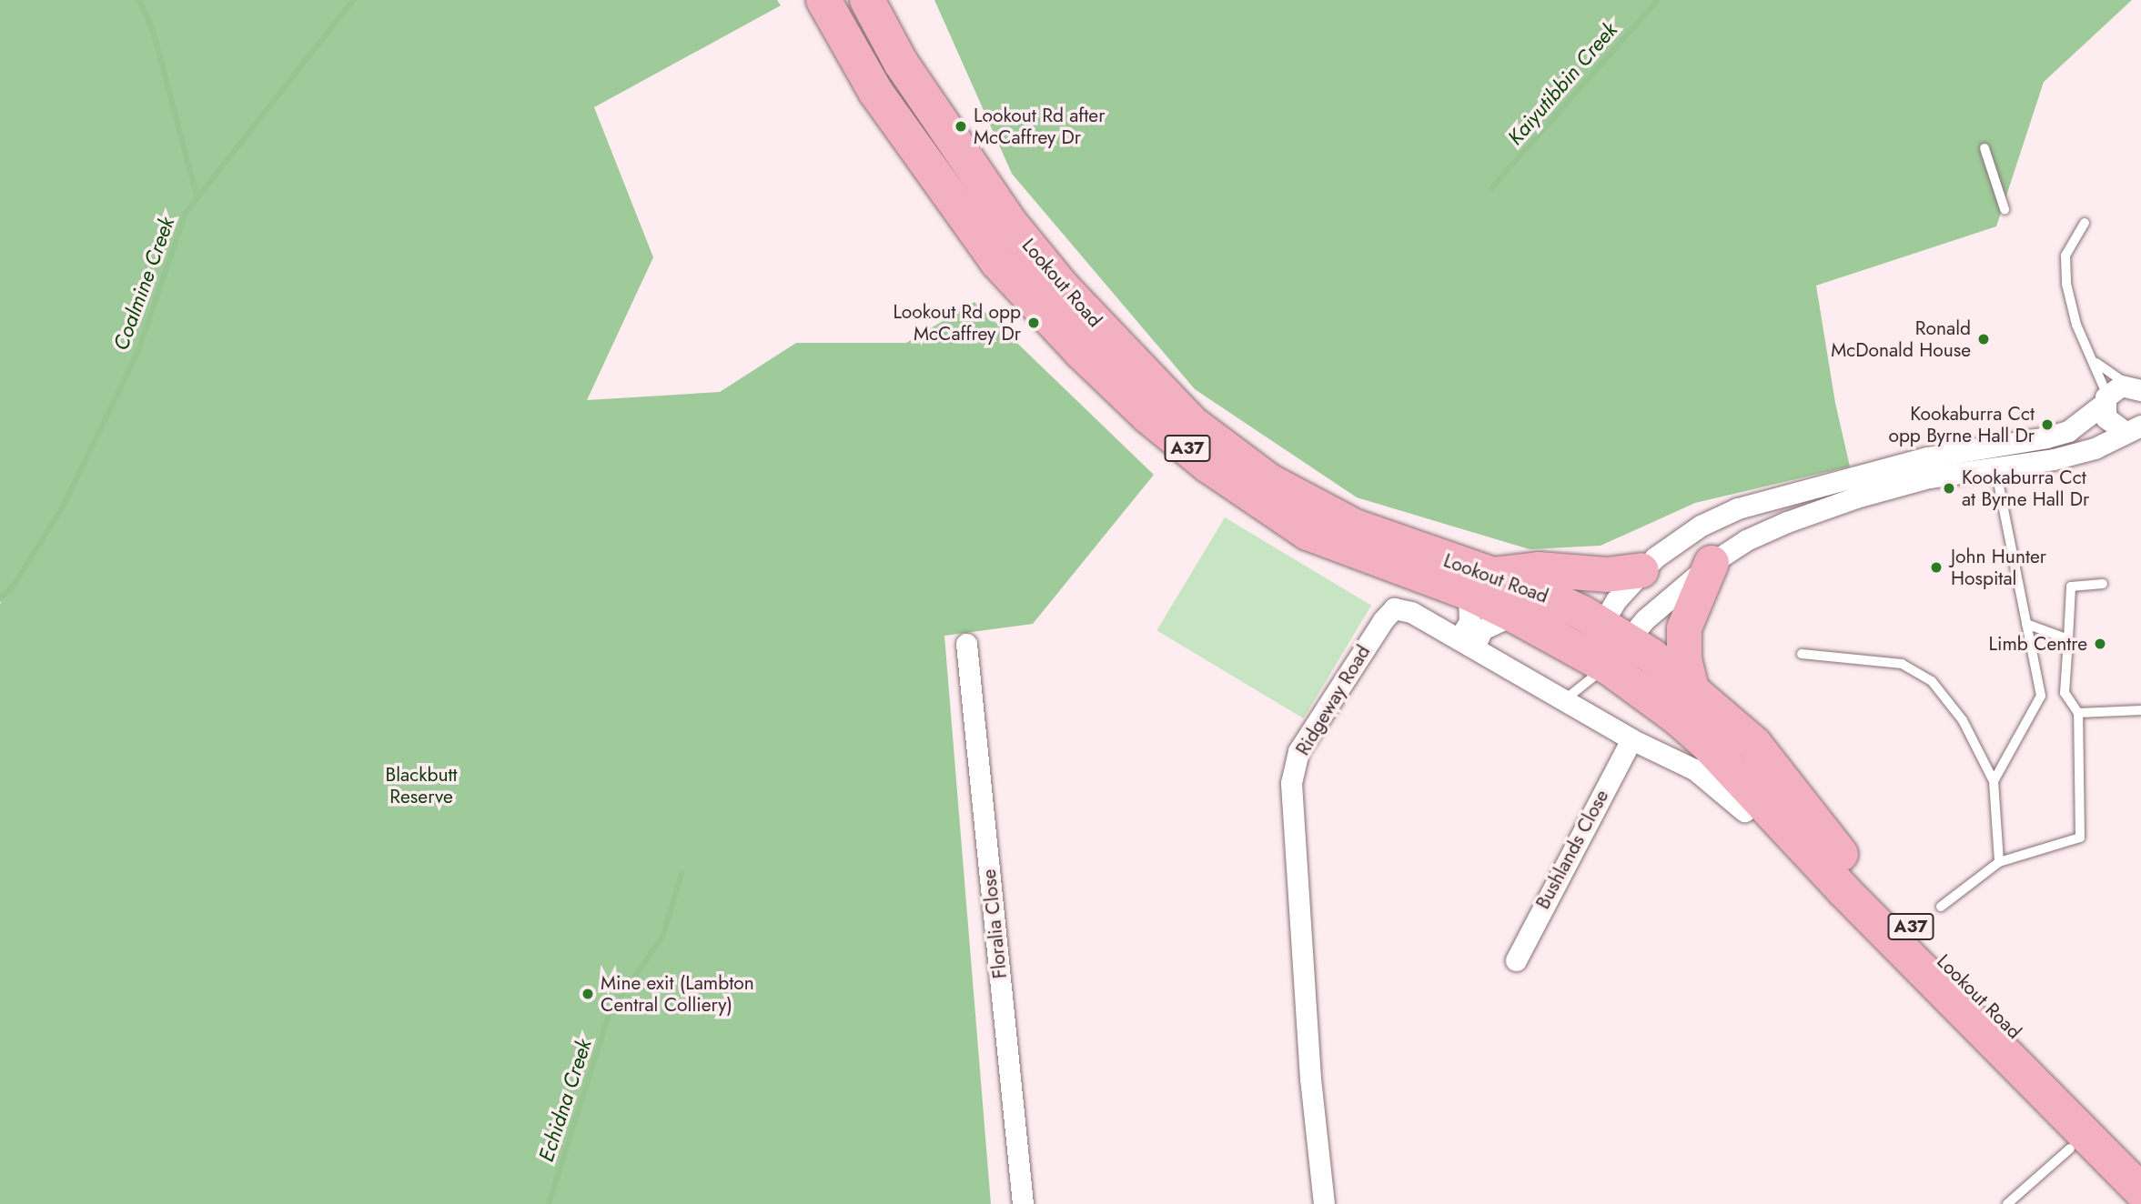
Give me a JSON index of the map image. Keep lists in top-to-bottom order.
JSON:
{
  "streets": {
    "highway": ["Lookout Road", "A37"],
    "street": ["Ridgeway Road", "Bushlands Close", "Floralia Close"]
  },
  "crossings": [
    ["Lookout Road", "Ridgeway Road"],
    ["Ridgeway Road", "Bushlands Close"]
  ],
  "water": ["Kaiyutibbin Creek", "Coalmine Creek", "Echidna Creek"],
  "parks": ["Blackbutt Reserve"],
  "places": [
    "Lookout Rd after McCaffrey Dr",
    "Lookout Rd opp McCaffrey Dr",
    "Ronald McDonald House",
    "Kookaburra Cct opp Byrne Hall Dr",
    "Kookaburra Cct at Byrne Hall Dr",
    "John Hunter Hospital",
    "Limb Centre",
    "Mine exit (Lambton Central Colliery)"
  ]
}
